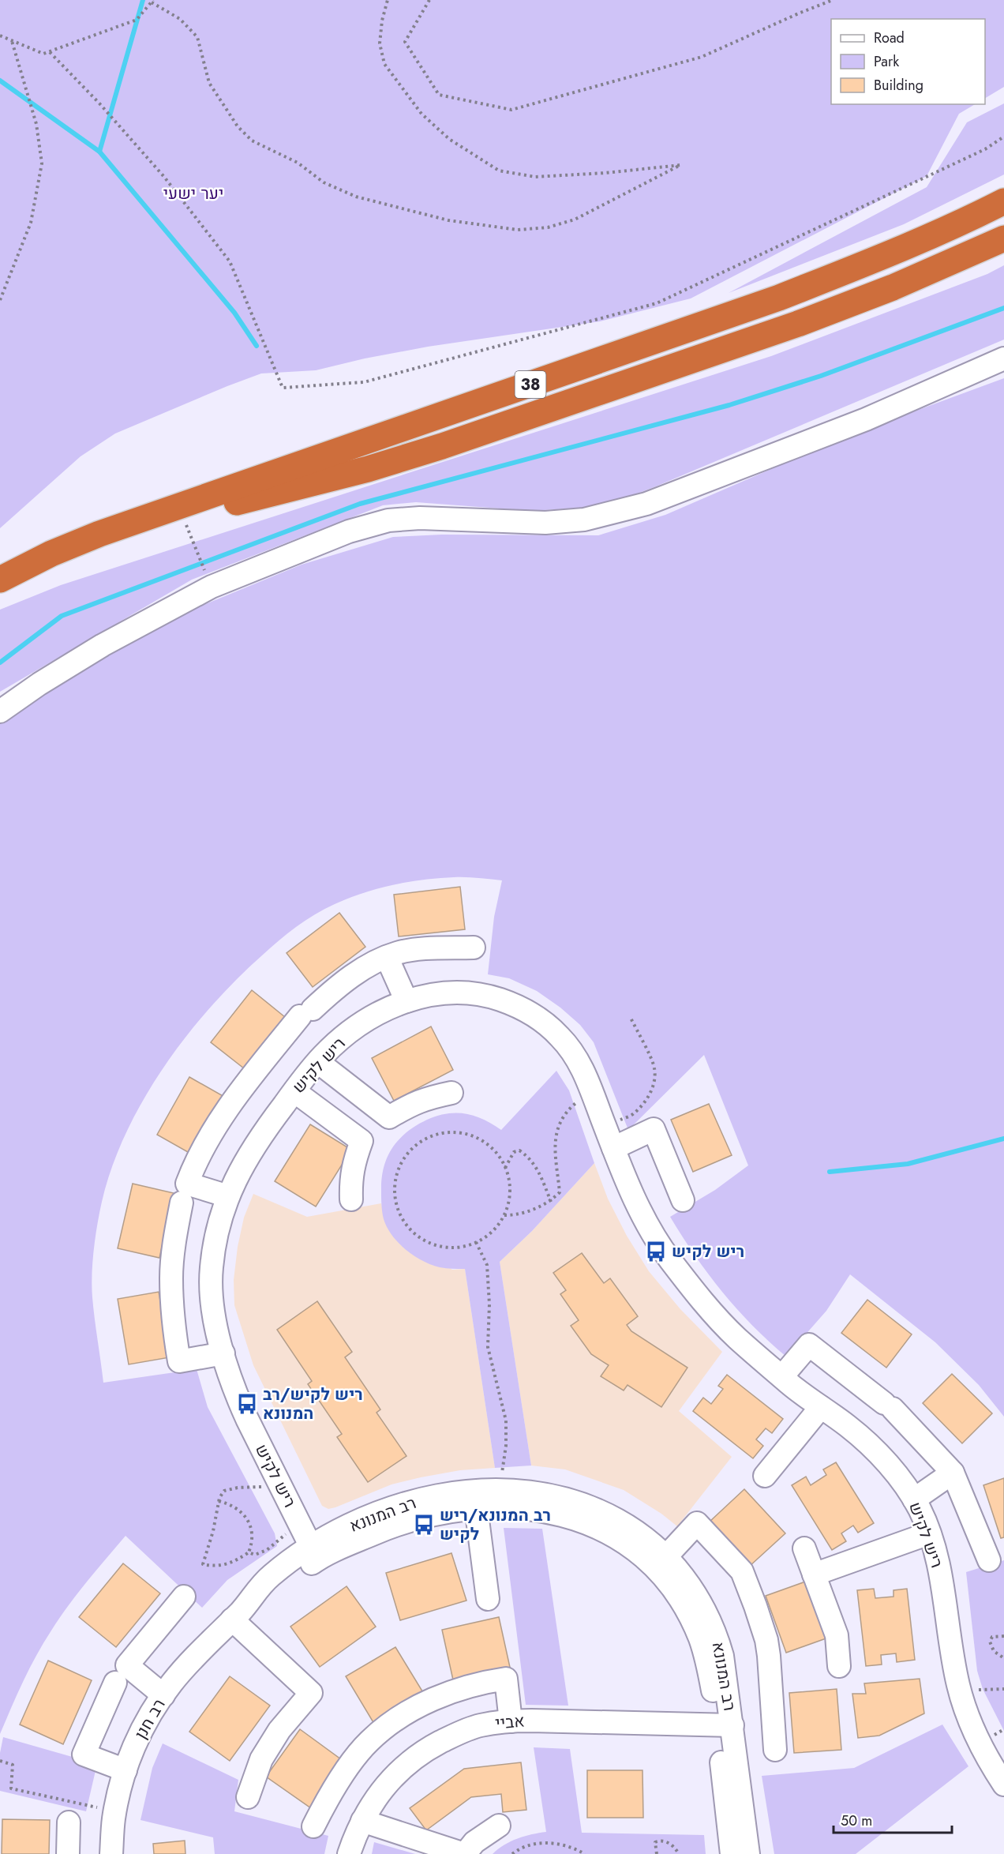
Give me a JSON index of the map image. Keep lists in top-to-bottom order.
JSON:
{
  "streets": {
    "highway": ["38"],
    "street": [
      "ריש לקיש",
      "רב המנונא",
      "רב חנן",
      "אביי"
    ]
  },
  "crossings": [
    ["ריש לקיש", "רב המנונא"],
    ["ריש לקיש", "רב חנן"],
    ["רב המנונא", "רב חנן"],
    ["רב המנונא", "אביי"]
  ],
  "parks": ["יער ישעי"],
  "places": {
    "bus stop": ["ריש לקיש", "ריש לקיש/רב המנונא", "רב המנונא/ריש לקיש"]
  },
  "legend": ["Road", "Park", "Building"],
  "scale_bar": "50 m"
}
